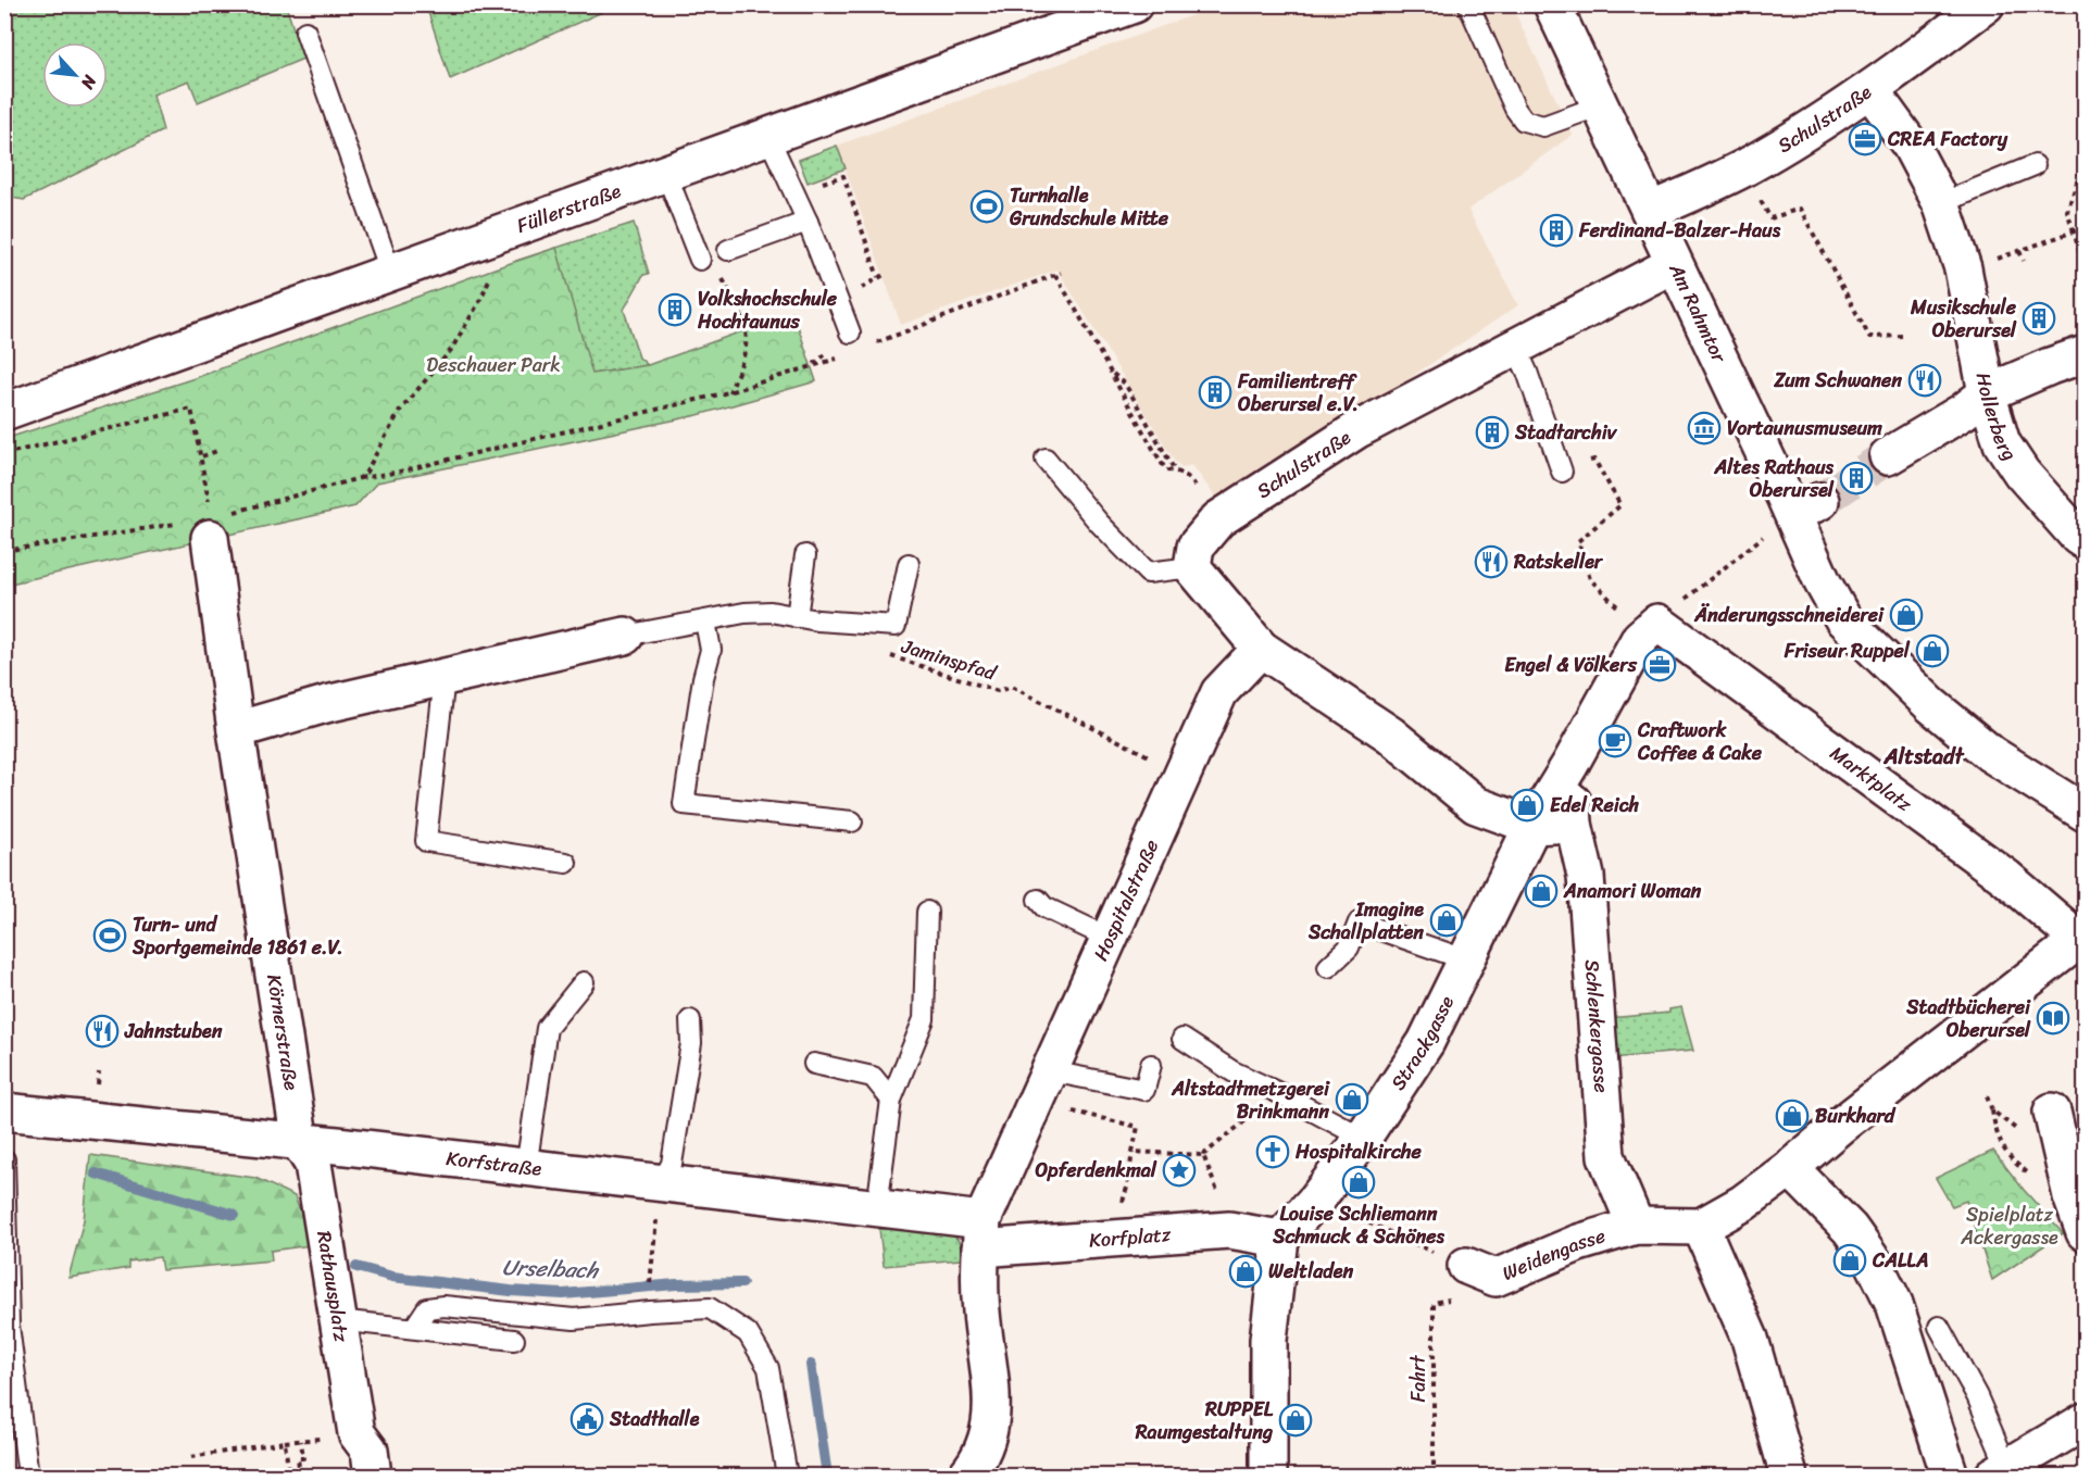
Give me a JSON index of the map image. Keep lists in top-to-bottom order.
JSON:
{
  "streets": {
    "street": [
      "Schulstraße",
      "Füllerstraße",
      "Am Rahmtor",
      "Hollerberg",
      "Marktplatz",
      "Hospitalstraße",
      "Schlenkergasse",
      "Körnerstraße",
      "Strackgasse",
      "Korfstraße",
      "Korfplatz",
      "Weidengasse",
      "Rathausplatz"
    ],
    "path": ["Jaminspfad", "Fahrt"]
  },
  "crossings": [
    ["Schulstraße", "Am Rahmtor"],
    ["Schulstraße", "Hollerberg"],
    ["Jaminspfad", "Hospitalstraße"],
    ["Marktplatz", "Strackgasse"],
    ["Hospitalstraße", "Korfstraße"],
    ["Hospitalstraße", "Korfplatz"],
    ["Schlenkergasse", "Strackgasse"],
    ["Schlenkergasse", "Weidengasse"],
    ["Körnerstraße", "Korfstraße"],
    ["Körnerstraße", "Rathausplatz"],
    ["Strackgasse", "Korfplatz"],
    ["Korfstraße", "Korfplatz"],
    ["Korfstraße", "Rathausplatz"]
  ],
  "districts": ["Altstadt"],
  "water": ["Urselbach"],
  "parks": ["Deschauer Park", "Spielplatz Ackergasse"],
  "places": {
    "office": ["CREA Factory", "Engel & Völkers"],
    "sports": ["Turnhalle Grundschule Mitte", "Turn- und Sportgemeinde 1861 e.V."],
    "building": [
      "Ferdinand-Balzer-Haus",
      "Volkshochschule Hochtaunus",
      "Musikschule Oberursel",
      "Familientreff Oberursel e.V.",
      "Stadtarchiv",
      "Altes Rathaus Oberursel"
    ],
    "restaurant": ["Zum Schwanen", "Ratskeller", "Jahnstuben"],
    "museum": ["Vortaunusmuseum"],
    "shop": [
      "Änderungsschneiderei",
      "Friseur Ruppel",
      "Edel Reich",
      "Anamori Woman",
      "Imagine Schallplatten",
      "Altstadtmetzgerei Brinkmann",
      "Burkhard",
      "Louise Schliemann Schmuck & Schönes",
      "CALLA",
      "Weltladen",
      "RUPPEL Raumgestaltung"
    ],
    "cafe": ["Craftwork Coffee & Cake"],
    "library": ["Stadtbücherei Oberursel"],
    "church": ["Hospitalkirche"],
    "place": ["Opferdenkmal"],
    "public building": ["Stadthalle"]
  },
  "north": "bottom right"
}
